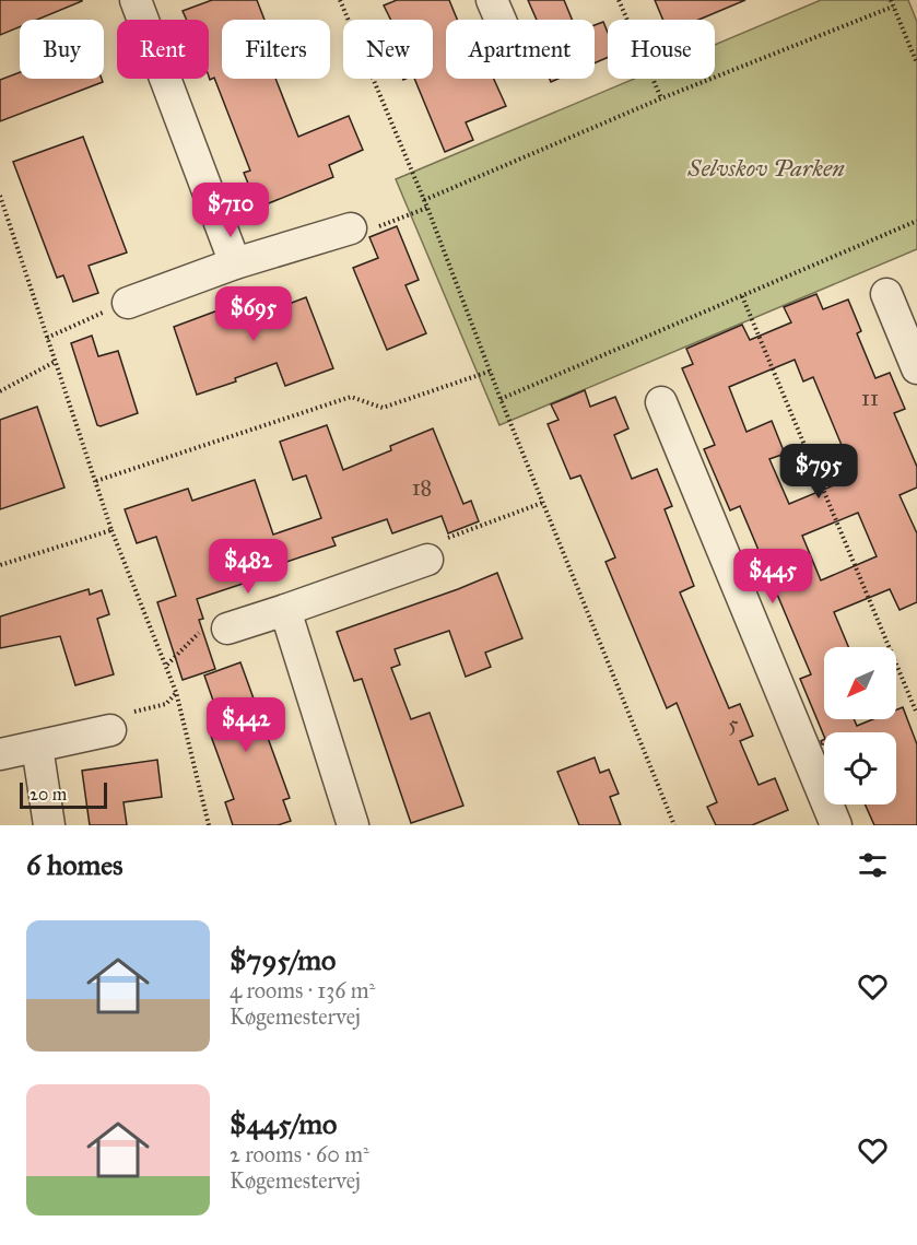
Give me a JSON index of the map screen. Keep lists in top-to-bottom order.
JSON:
{
  "parks": ["Selvskov Parken"],
  "house_numbers": ["11", "18", "5"],
  "scale_bar": "20 m",
  "north": "bottom left",
  "page": {
    "chip": [
      "Buy",
      "Rent",
      "Filters",
      "New",
      "Apartment",
      "House"
    ],
    "price": [
      "$710",
      "$695",
      "$795",
      "$482",
      "$445",
      "$442"
    ],
    "scale": "20 m",
    "heading": "6 homes",
    "list": [
      {
        "name": "$795/mo",
        "note": "4 rooms · 136 m² · Køgemestervej"
      },
      {
        "name": "$445/mo",
        "note": "2 rooms · 60 m² · Køgemestervej"
      }
    ]
  }
}
